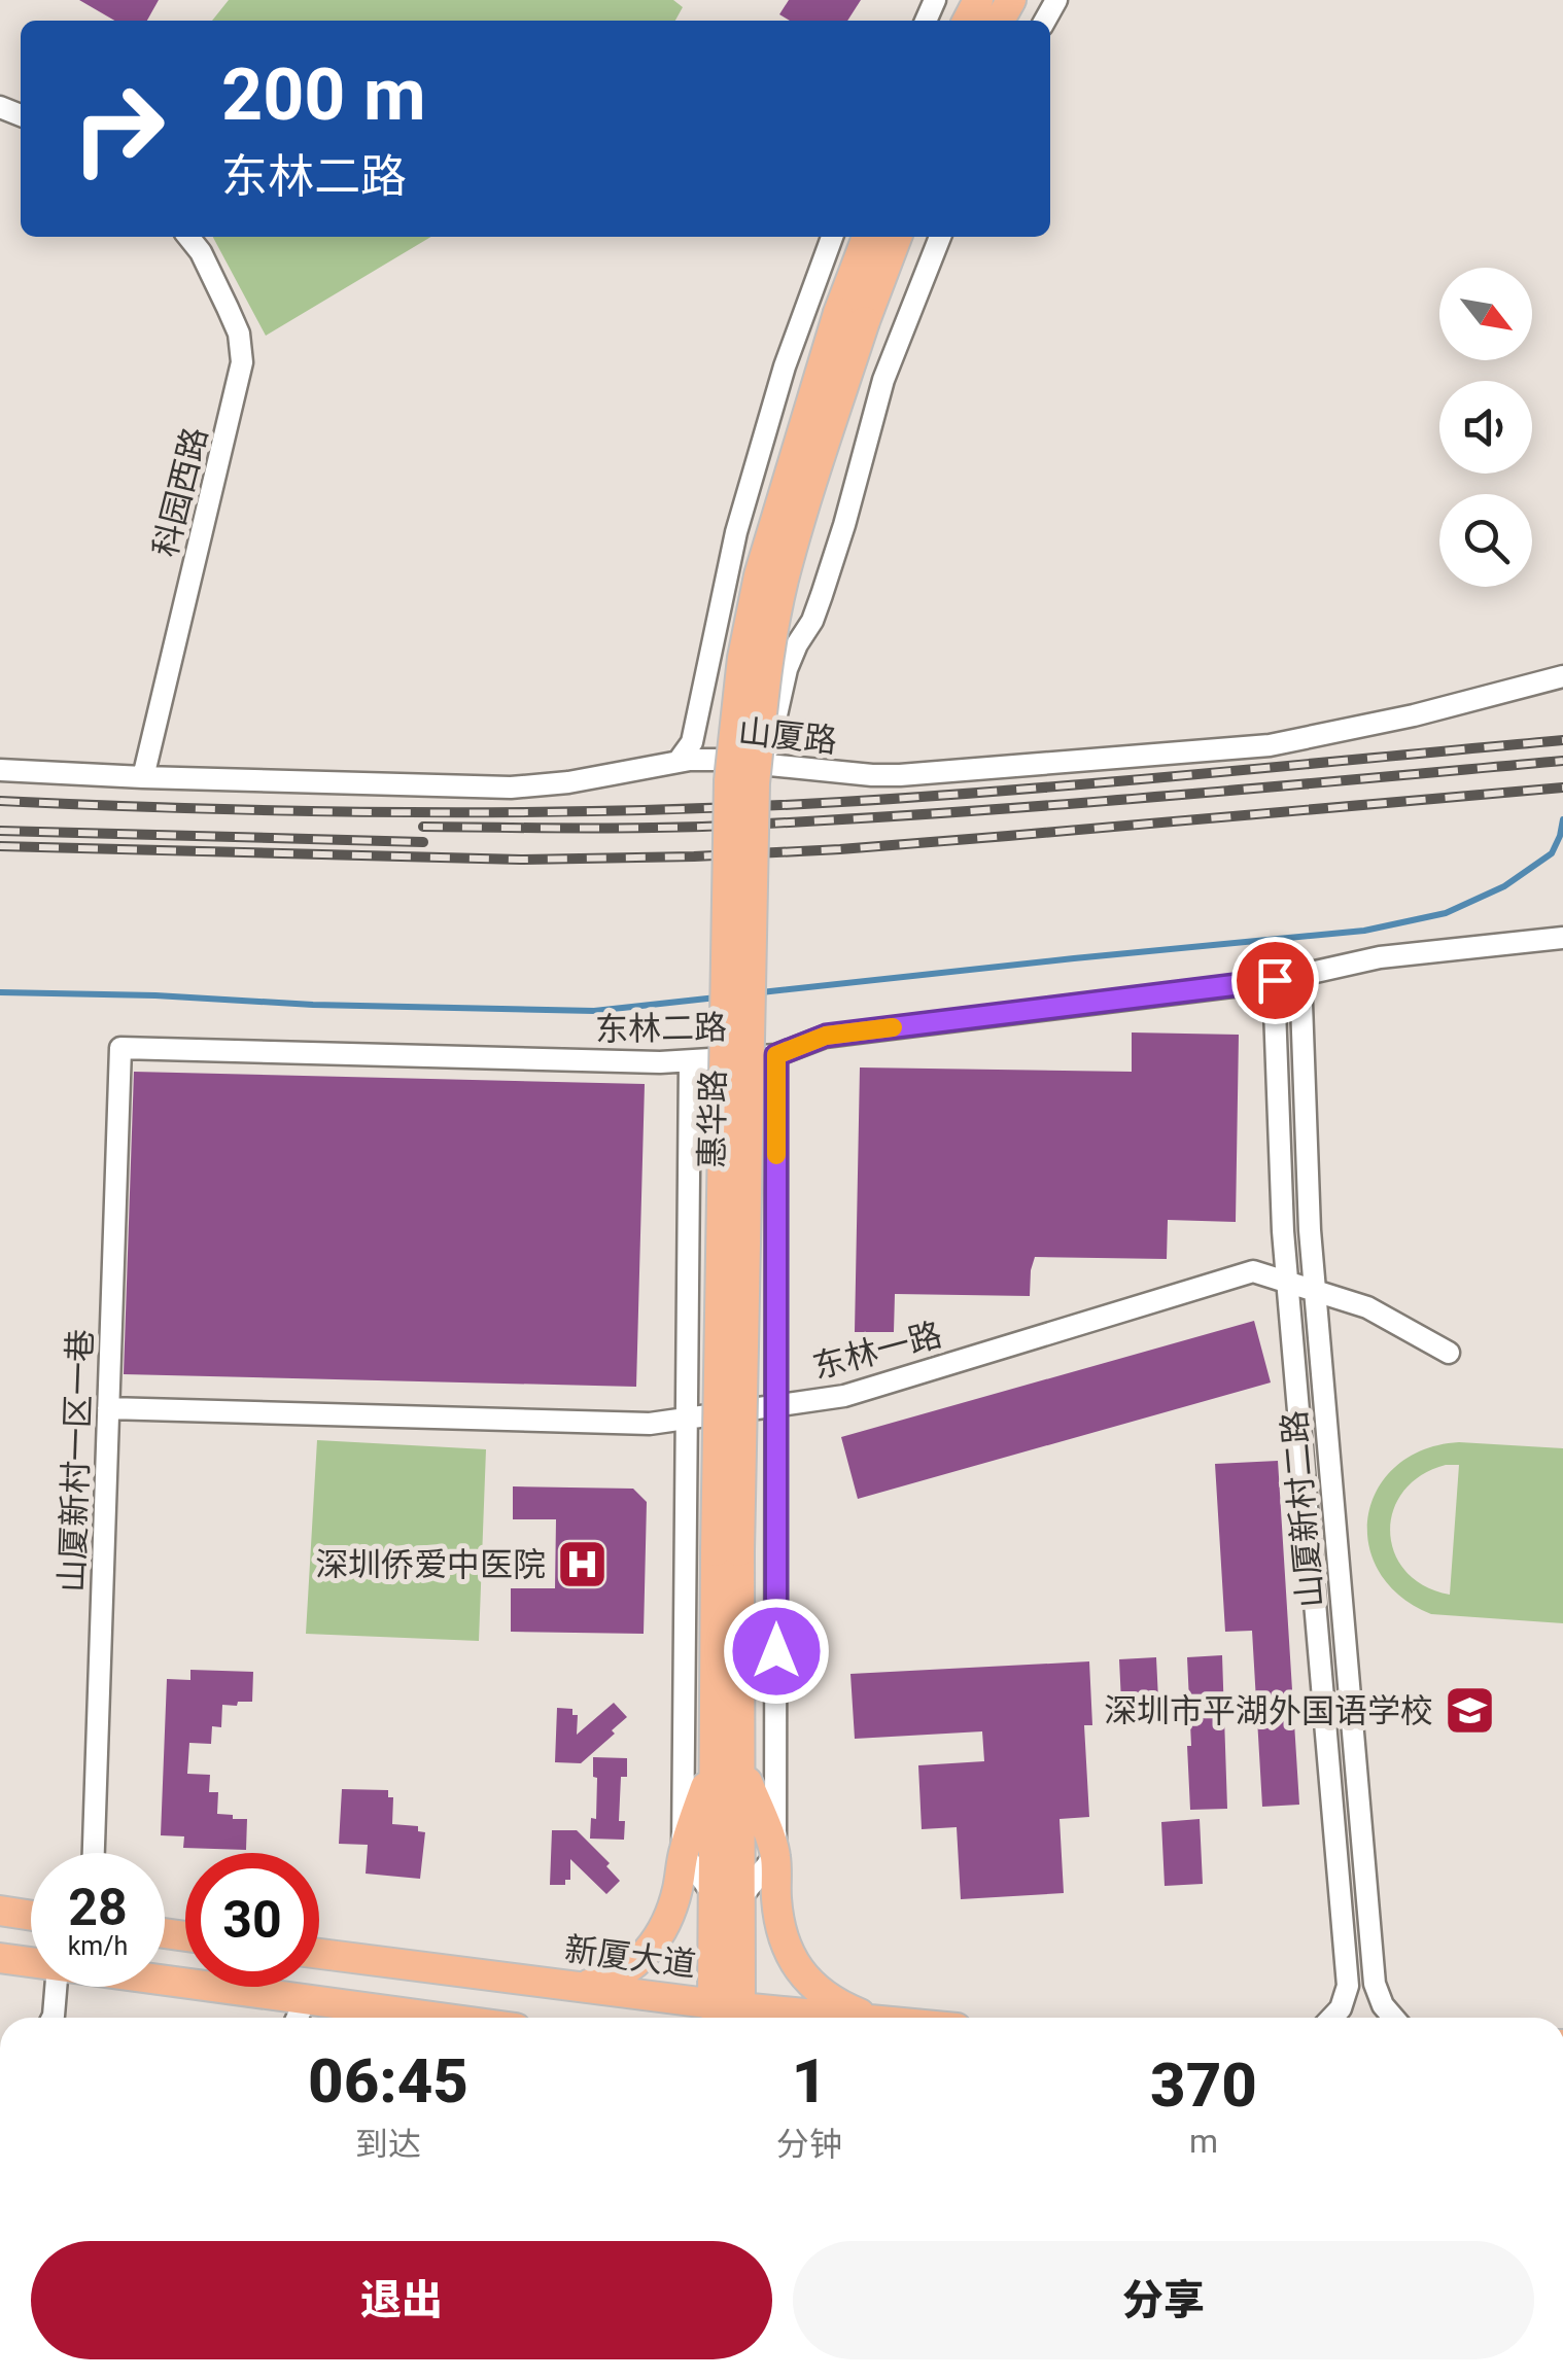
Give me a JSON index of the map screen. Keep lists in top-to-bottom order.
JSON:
{
  "streets": {
    "main road": ["惠华路", "新厦大道"],
    "street": [
      "科园西路",
      "山厦路",
      "东林二路",
      "东林一路",
      "山厦新村一区一巷",
      "山厦新村二路"
    ]
  },
  "crossings": [
    ["科园西路", "山厦路"],
    ["东林二路", "山厦新村一区一巷"],
    ["东林二路", "山厦新村二路"],
    ["惠华路", "新厦大道"],
    ["东林一路", "山厦新村一区一巷"],
    ["东林一路", "山厦新村二路"]
  ],
  "places": {
    "hospital": ["深圳侨爱中医院"],
    "school or university": ["深圳市平湖外国语学校"]
  },
  "north": "bottom right",
  "page": {
    "turn": ["200 m", "东林二路"],
    "speed": "28 km/h",
    "limit": "30",
    "eta": [
      "06:45",
      "到达",
      "1",
      "分钟",
      "370",
      "m"
    ],
    "buttons": ["退出", "分享"]
  }
}
